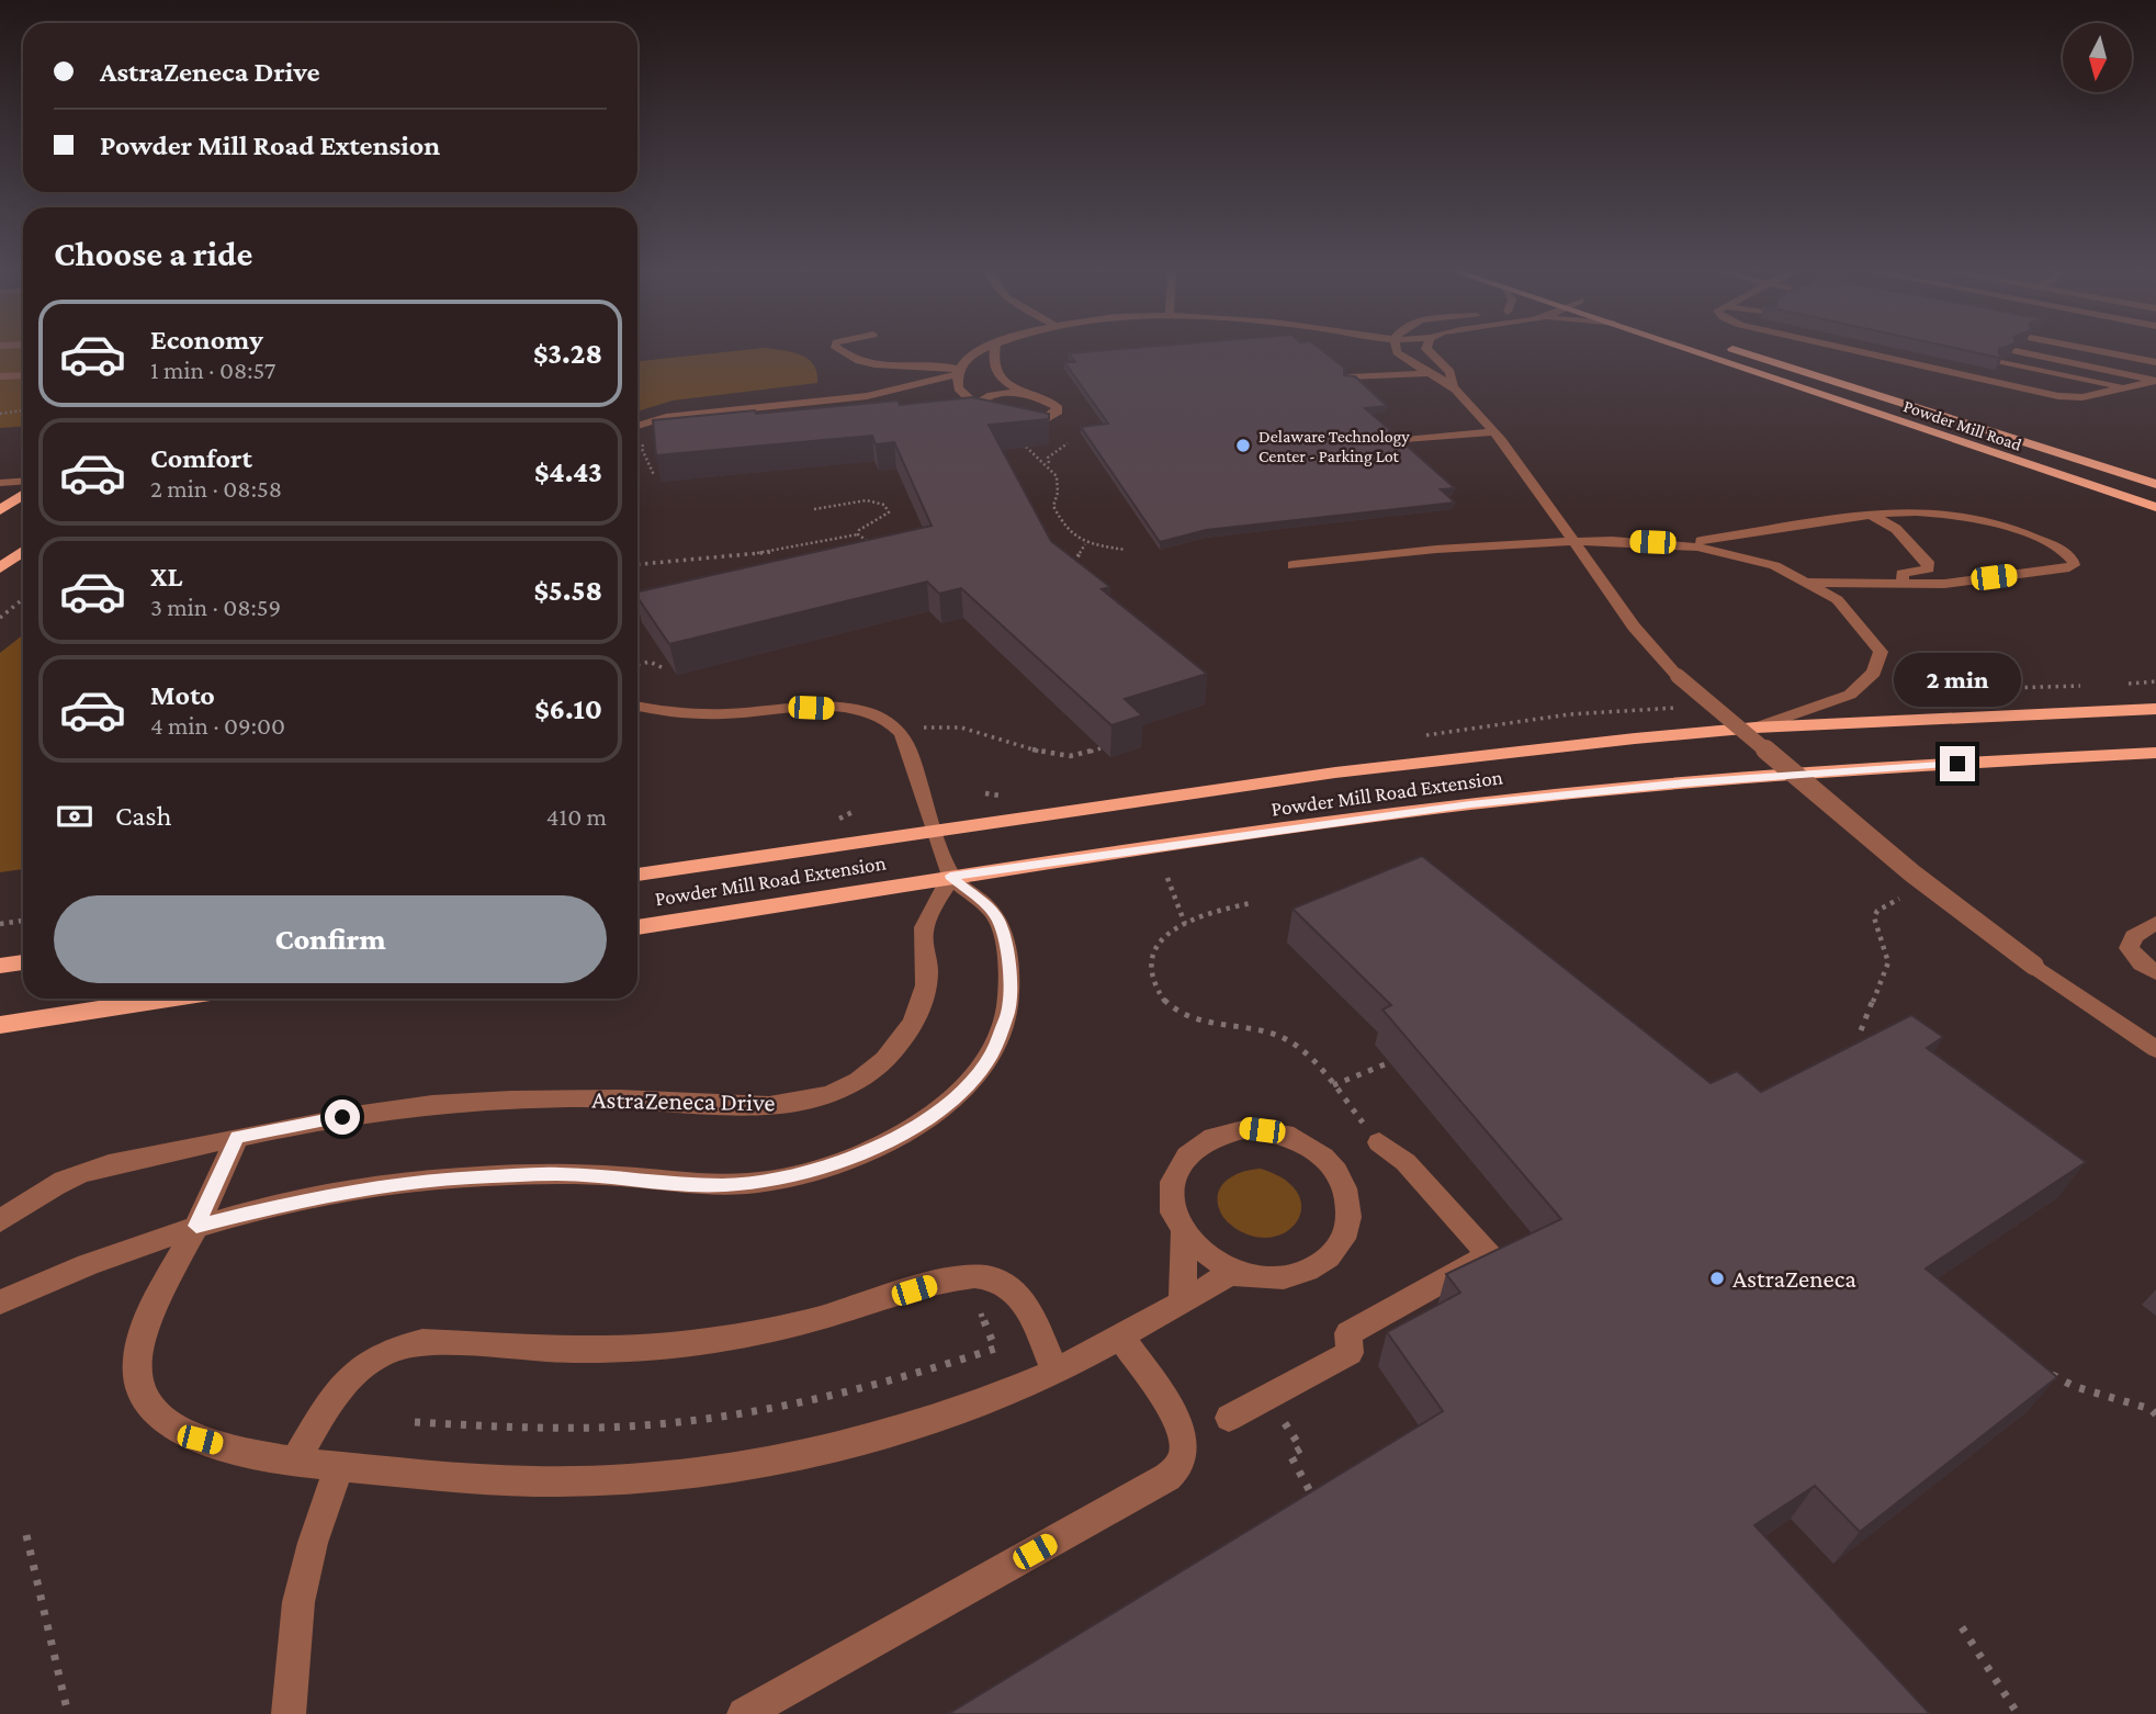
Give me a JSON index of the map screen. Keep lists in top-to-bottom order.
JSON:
{
  "streets": {
    "highway": ["Powder Mill Road", "Powder Mill Road Extension"],
    "street": ["AstraZeneca Drive"]
  },
  "crossings": [
    ["Powder Mill Road Extension", "AstraZeneca Drive"]
  ],
  "places": ["Delaware Technology Center - Parking Lot", "AstraZeneca"],
  "north": "bottom",
  "page": {
    "banner": ["AstraZeneca Drive", "Powder Mill Road Extension"],
    "heading": "Choose a ride",
    "list": [
      {
        "name": "Economy",
        "note": "1 min · 08:57",
        "value": "$3.28"
      },
      {
        "name": "Comfort",
        "note": "2 min · 08:58",
        "value": "$4.43"
      },
      {
        "name": "XL",
        "note": "3 min · 08:59",
        "value": "$5.58"
      },
      {
        "name": "Moto",
        "note": "4 min · 09:00",
        "value": "$6.10"
      }
    ],
    "bubble": "2 min",
    "pay": ["Cash", "410 m"],
    "buttons": "Confirm"
  }
}
